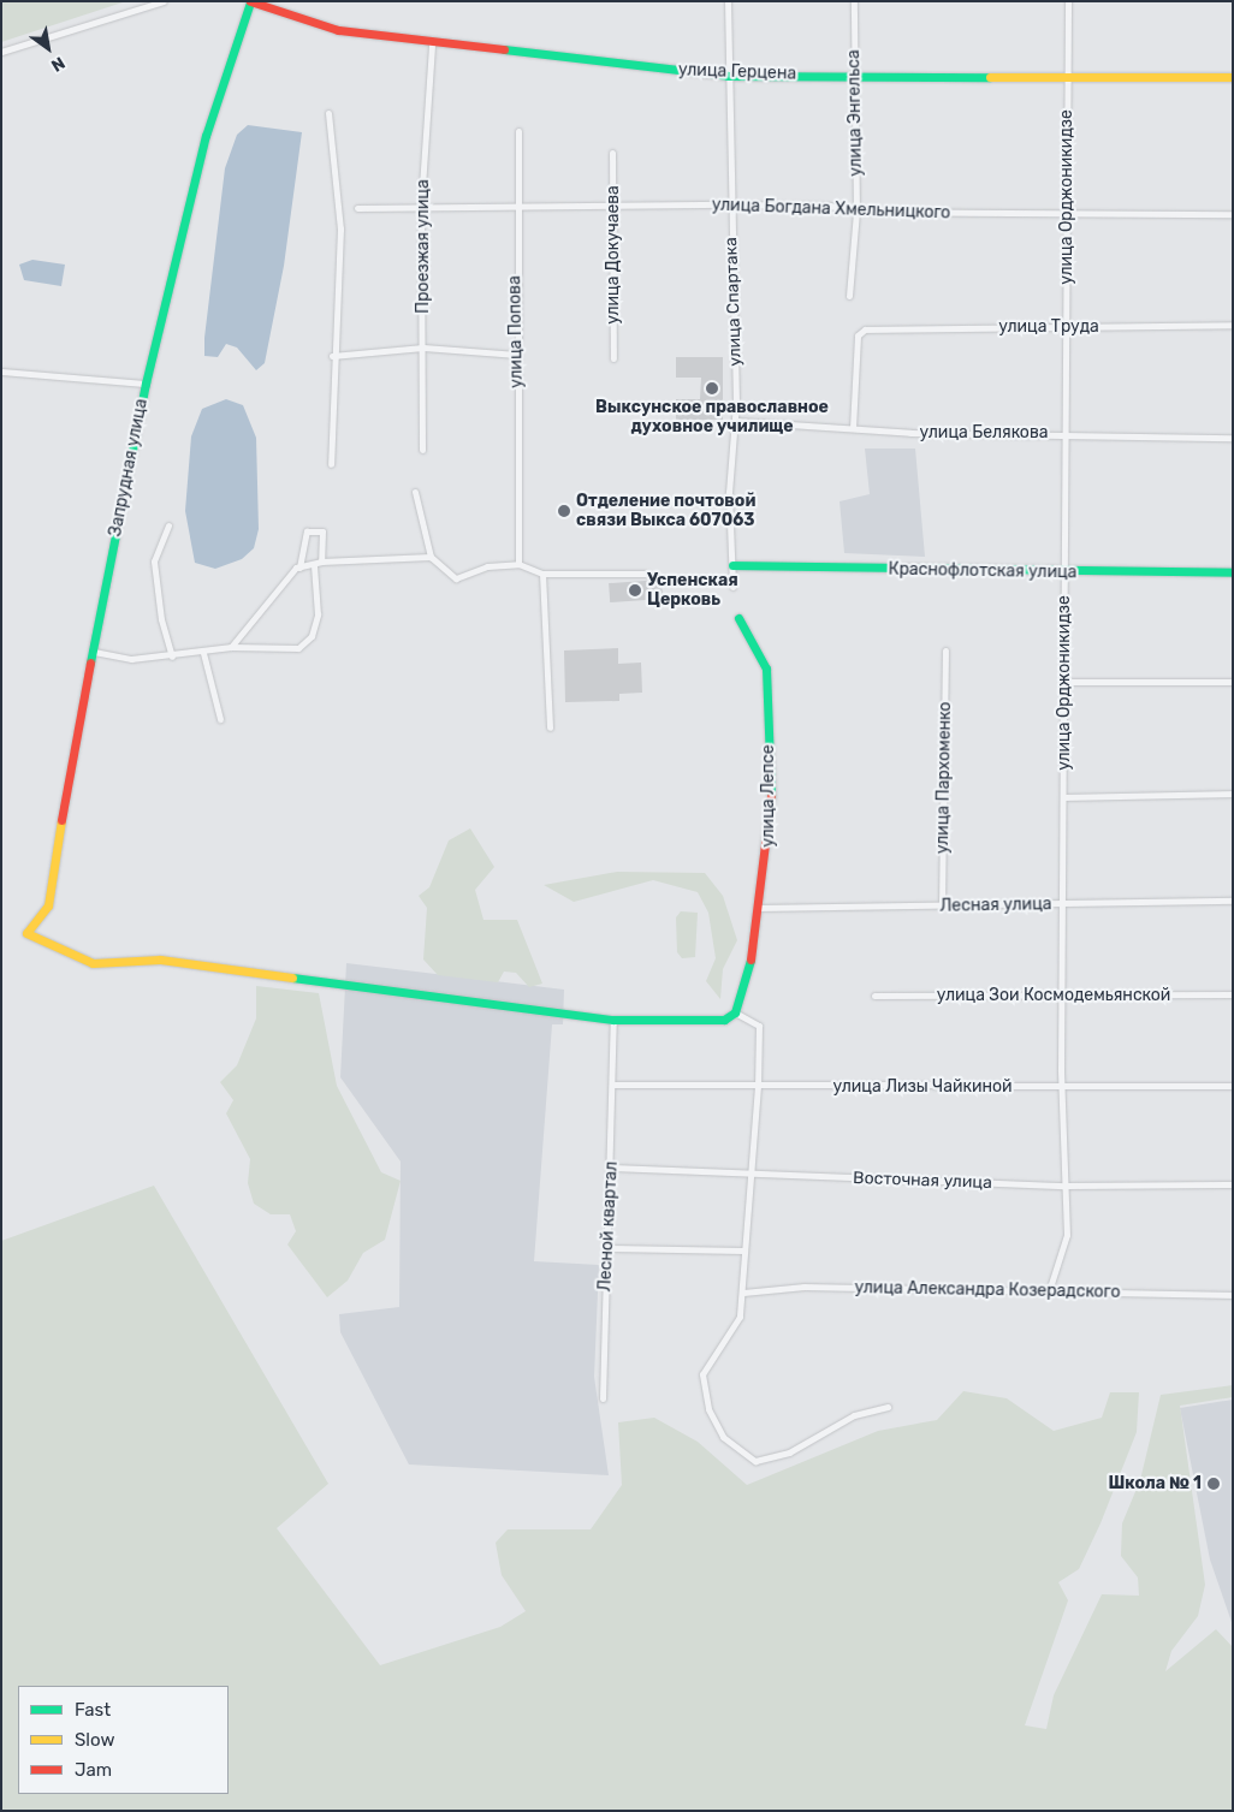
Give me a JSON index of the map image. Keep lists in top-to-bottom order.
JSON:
{
  "streets": {
    "street": [
      "улица Герцена",
      "улица Энгельса",
      "улица Орджоникидзе",
      "улица Богдана Хмельницкого",
      "Проезжая улица",
      "улица Докучаева",
      "улица Спартака",
      "улица Труда",
      "улица Попова",
      "улица Белякова",
      "Запрудная улица",
      "Краснофлотская улица",
      "улица Пархоменко",
      "улица Лепсе",
      "Лесная улица",
      "улица Зои Космодемьянской",
      "улица Лизы Чайкиной",
      "Восточная улица",
      "Лесной квартал",
      "улица Александра Козерадского"
    ]
  },
  "crossings": [
    ["улица Герцена", "улица Энгельса"],
    ["улица Герцена", "улица Орджоникидзе"],
    ["улица Герцена", "Проезжая улица"],
    ["улица Герцена", "улица Спартака"],
    ["улица Герцена", "Запрудная улица"],
    ["улица Энгельса", "улица Богдана Хмельницкого"],
    ["улица Орджоникидзе", "улица Богдана Хмельницкого"],
    ["улица Орджоникидзе", "улица Труда"],
    ["улица Орджоникидзе", "улица Белякова"],
    ["улица Орджоникидзе", "Краснофлотская улица"],
    ["улица Орджоникидзе", "Лесная улица"],
    ["улица Орджоникидзе", "улица Зои Космодемьянской"],
    ["улица Орджоникидзе", "улица Лизы Чайкиной"],
    ["улица Орджоникидзе", "Восточная улица"],
    ["улица Орджоникидзе", "улица Александра Козерадского"],
    ["улица Богдана Хмельницкого", "Проезжая улица"],
    ["улица Богдана Хмельницкого", "улица Докучаева"],
    ["улица Богдана Хмельницкого", "улица Спартака"],
    ["улица Богдана Хмельницкого", "улица Попова"],
    ["улица Спартака", "улица Белякова"],
    ["улица Спартака", "Краснофлотская улица"],
    ["улица Труда", "улица Белякова"],
    ["Запрудная улица", "Лесной квартал"],
    ["улица Пархоменко", "Лесная улица"],
    ["улица Лепсе", "Лесная улица"],
    ["улица Лизы Чайкиной", "Лесной квартал"],
    ["Восточная улица", "Лесной квартал"]
  ],
  "places": [
    "Выксунское православное духовное училище",
    "Отделение почтовой связи Выкса 607063",
    "Успенская Церковь",
    "Школа № 1"
  ],
  "legend": ["Fast", "Slow", "Jam"],
  "north": "bottom right"
}
